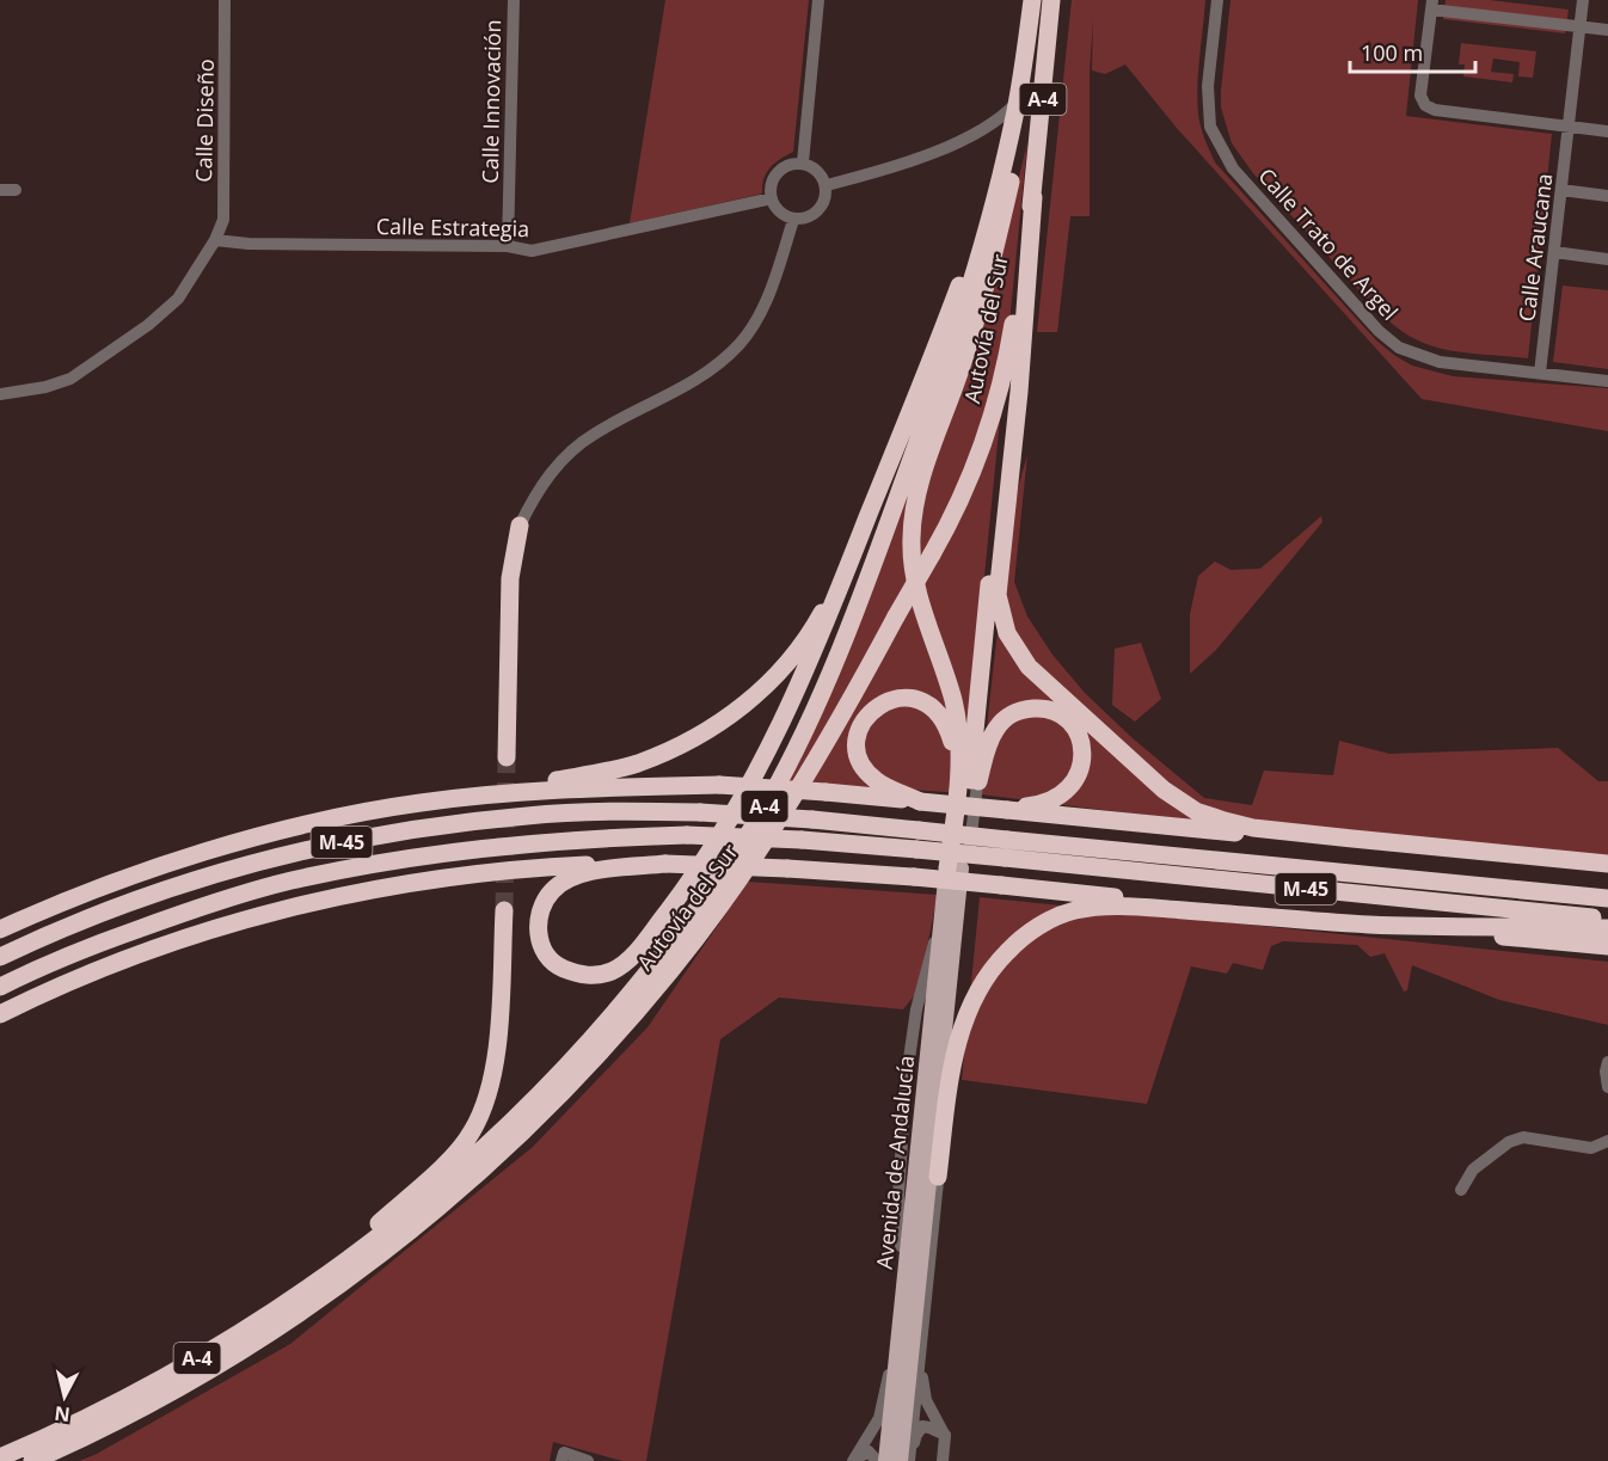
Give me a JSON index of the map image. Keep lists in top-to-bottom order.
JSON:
{
  "streets": {
    "highway": ["A-4", "Autovía del Sur", "M-45"],
    "main road": ["Avenida de Andalucía"],
    "street": [
      "Calle Innovación",
      "Calle Diseño",
      "Calle Estrategia",
      "Calle Trato de Argel",
      "Calle Araucana"
    ]
  },
  "crossings": [
    ["Calle Innovación", "Calle Estrategia"],
    ["Calle Diseño", "Calle Estrategia"],
    ["Calle Trato de Argel", "Calle Araucana"]
  ],
  "scale_bar": "100 m",
  "north": "bottom"
}
